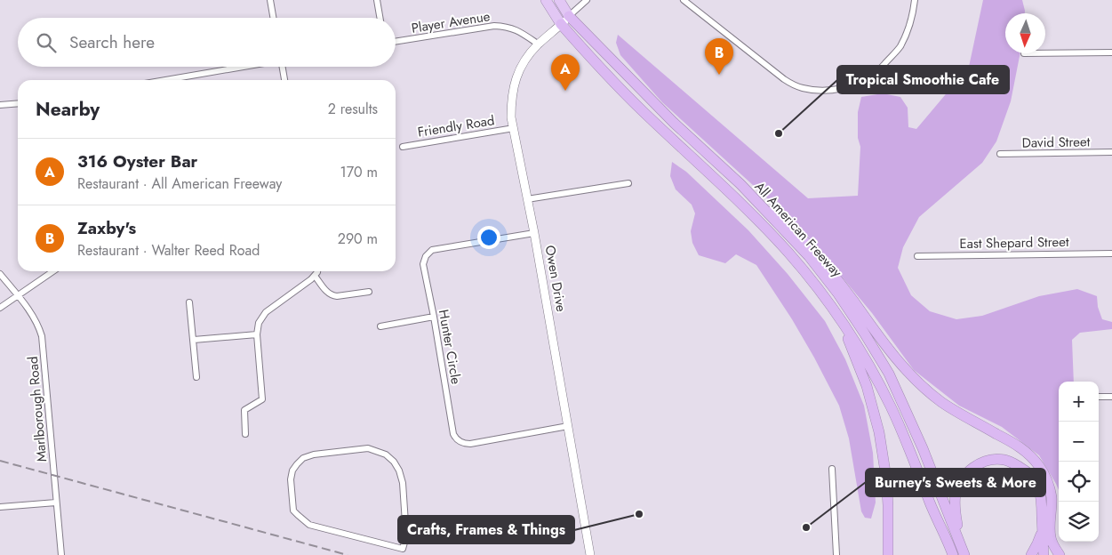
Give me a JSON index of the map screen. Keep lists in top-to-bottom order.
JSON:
{
  "streets": {
    "highway": ["All American Freeway"],
    "main road": ["Owen Drive"],
    "street": [
      "Player Avenue",
      "Friendly Road",
      "David Street",
      "East Shepard Street",
      "Hunter Circle",
      "Marlborough Road"
    ]
  },
  "crossings": [
    ["Player Avenue", "Owen Drive"],
    ["Friendly Road", "Owen Drive"],
    ["All American Freeway", "Owen Drive"],
    ["Owen Drive", "Hunter Circle"]
  ],
  "places": ["Tropical Smoothie Cafe", "Crafts, Frames & Things", "Burney's Sweets & More"],
  "north": "bottom",
  "page": {
    "search": "Search here",
    "pins": ["B", "A"],
    "heading": ["Nearby", "2 results"],
    "list": [
      {
        "mark": "A",
        "name": "316 Oyster Bar",
        "note": "Restaurant · All American Freeway",
        "value": "170 m"
      },
      {
        "mark": "B",
        "name": "Zaxby's",
        "note": "Restaurant · Walter Reed Road",
        "value": "290 m"
      }
    ],
    "map_buttons": ["+", "−"]
  }
}
